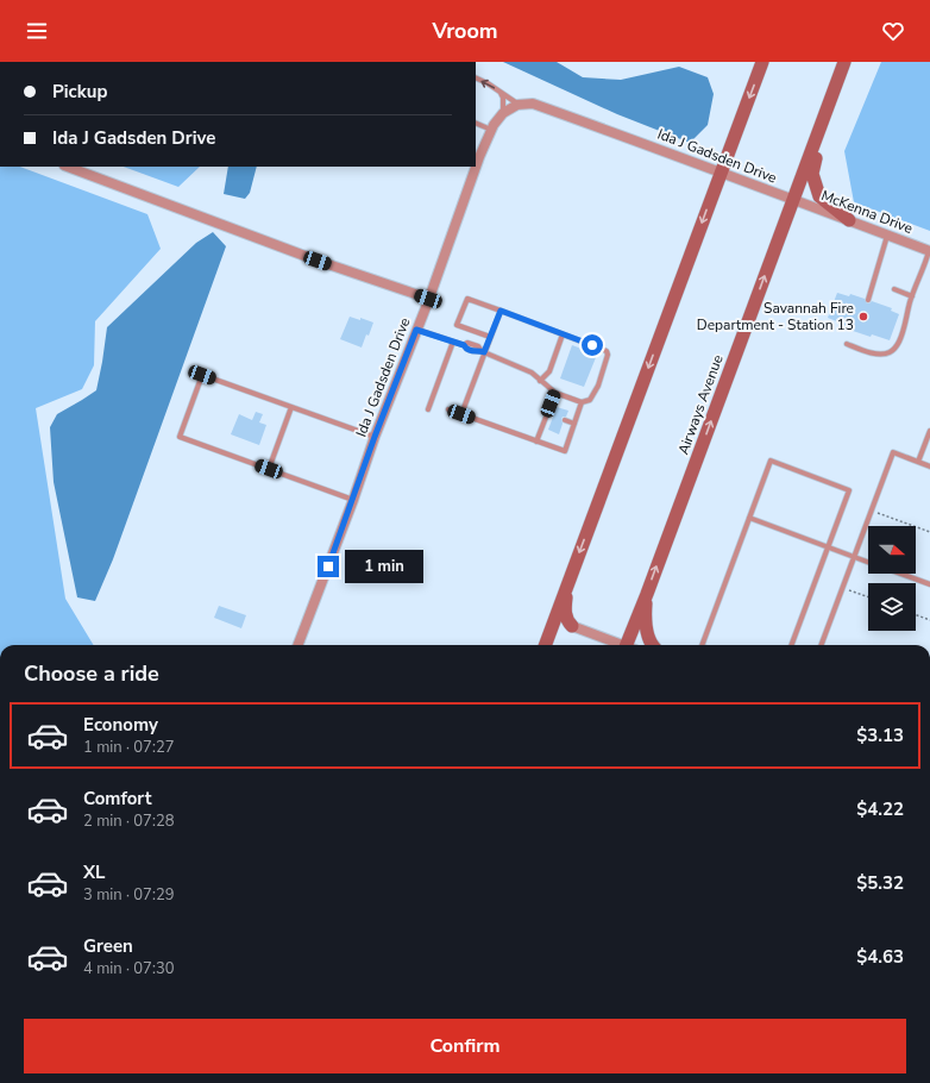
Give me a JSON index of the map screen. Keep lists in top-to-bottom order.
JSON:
{
  "streets": {
    "main road": ["Airways Avenue"],
    "street": ["Ida J Gadsden Drive", "McKenna Drive"]
  },
  "crossings": [
    ["Ida J Gadsden Drive", "McKenna Drive"],
    ["Ida J Gadsden Drive", "Airways Avenue"],
    ["McKenna Drive", "Airways Avenue"]
  ],
  "places": ["Savannah Fire Department - Station 13"],
  "north": "right",
  "page": {
    "header": "Vroom",
    "banner": ["Pickup", "Ida J Gadsden Drive"],
    "bubble": "1 min",
    "heading": "Choose a ride",
    "list": [
      {
        "name": "Economy",
        "note": "1 min · 07:27",
        "value": "$3.13"
      },
      {
        "name": "Comfort",
        "note": "2 min · 07:28",
        "value": "$4.22"
      },
      {
        "name": "XL",
        "note": "3 min · 07:29",
        "value": "$5.32"
      },
      {
        "name": "Green",
        "note": "4 min · 07:30",
        "value": "$4.63"
      }
    ],
    "buttons": "Confirm"
  }
}
